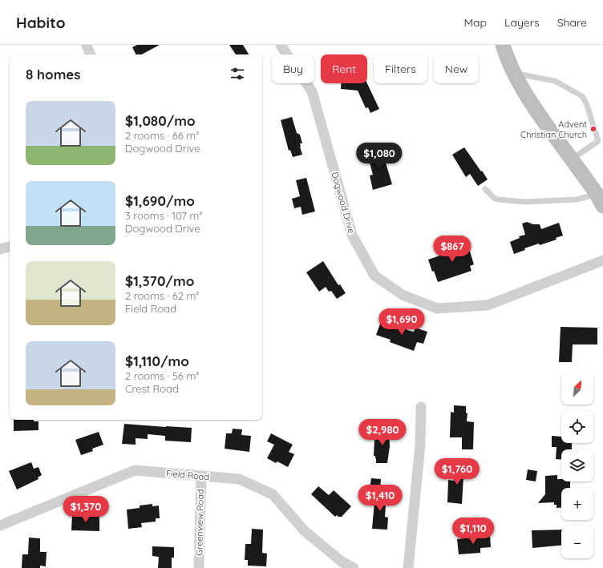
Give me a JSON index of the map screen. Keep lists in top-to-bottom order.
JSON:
{
  "streets": {
    "street": ["Dogwood Drive", "Field Road", "Greenview Road"]
  },
  "crossings": [
    ["Field Road", "Greenview Road"]
  ],
  "places": ["Advent Christian Church"],
  "north": "top right",
  "page": {
    "header": "Habito",
    "nav": ["Map", "Layers", "Share"],
    "chip": [
      "Buy",
      "Rent",
      "Filters",
      "New"
    ],
    "heading": "8 homes",
    "list": [
      {
        "name": "$1,080/mo",
        "note": "2 rooms · 66 m² · Dogwood Drive"
      },
      {
        "name": "$1,690/mo",
        "note": "3 rooms · 107 m² · Dogwood Drive"
      },
      {
        "name": "$1,370/mo",
        "note": "2 rooms · 62 m² · Field Road"
      },
      {
        "name": "$1,110/mo",
        "note": "2 rooms · 56 m² · Crest Road"
      }
    ],
    "price": [
      "$1,080",
      "$867",
      "$1,690",
      "$2,980",
      "$1,760",
      "$1,410",
      "$1,370",
      "$1,110"
    ],
    "map_buttons": ["+", "−"]
  }
}
